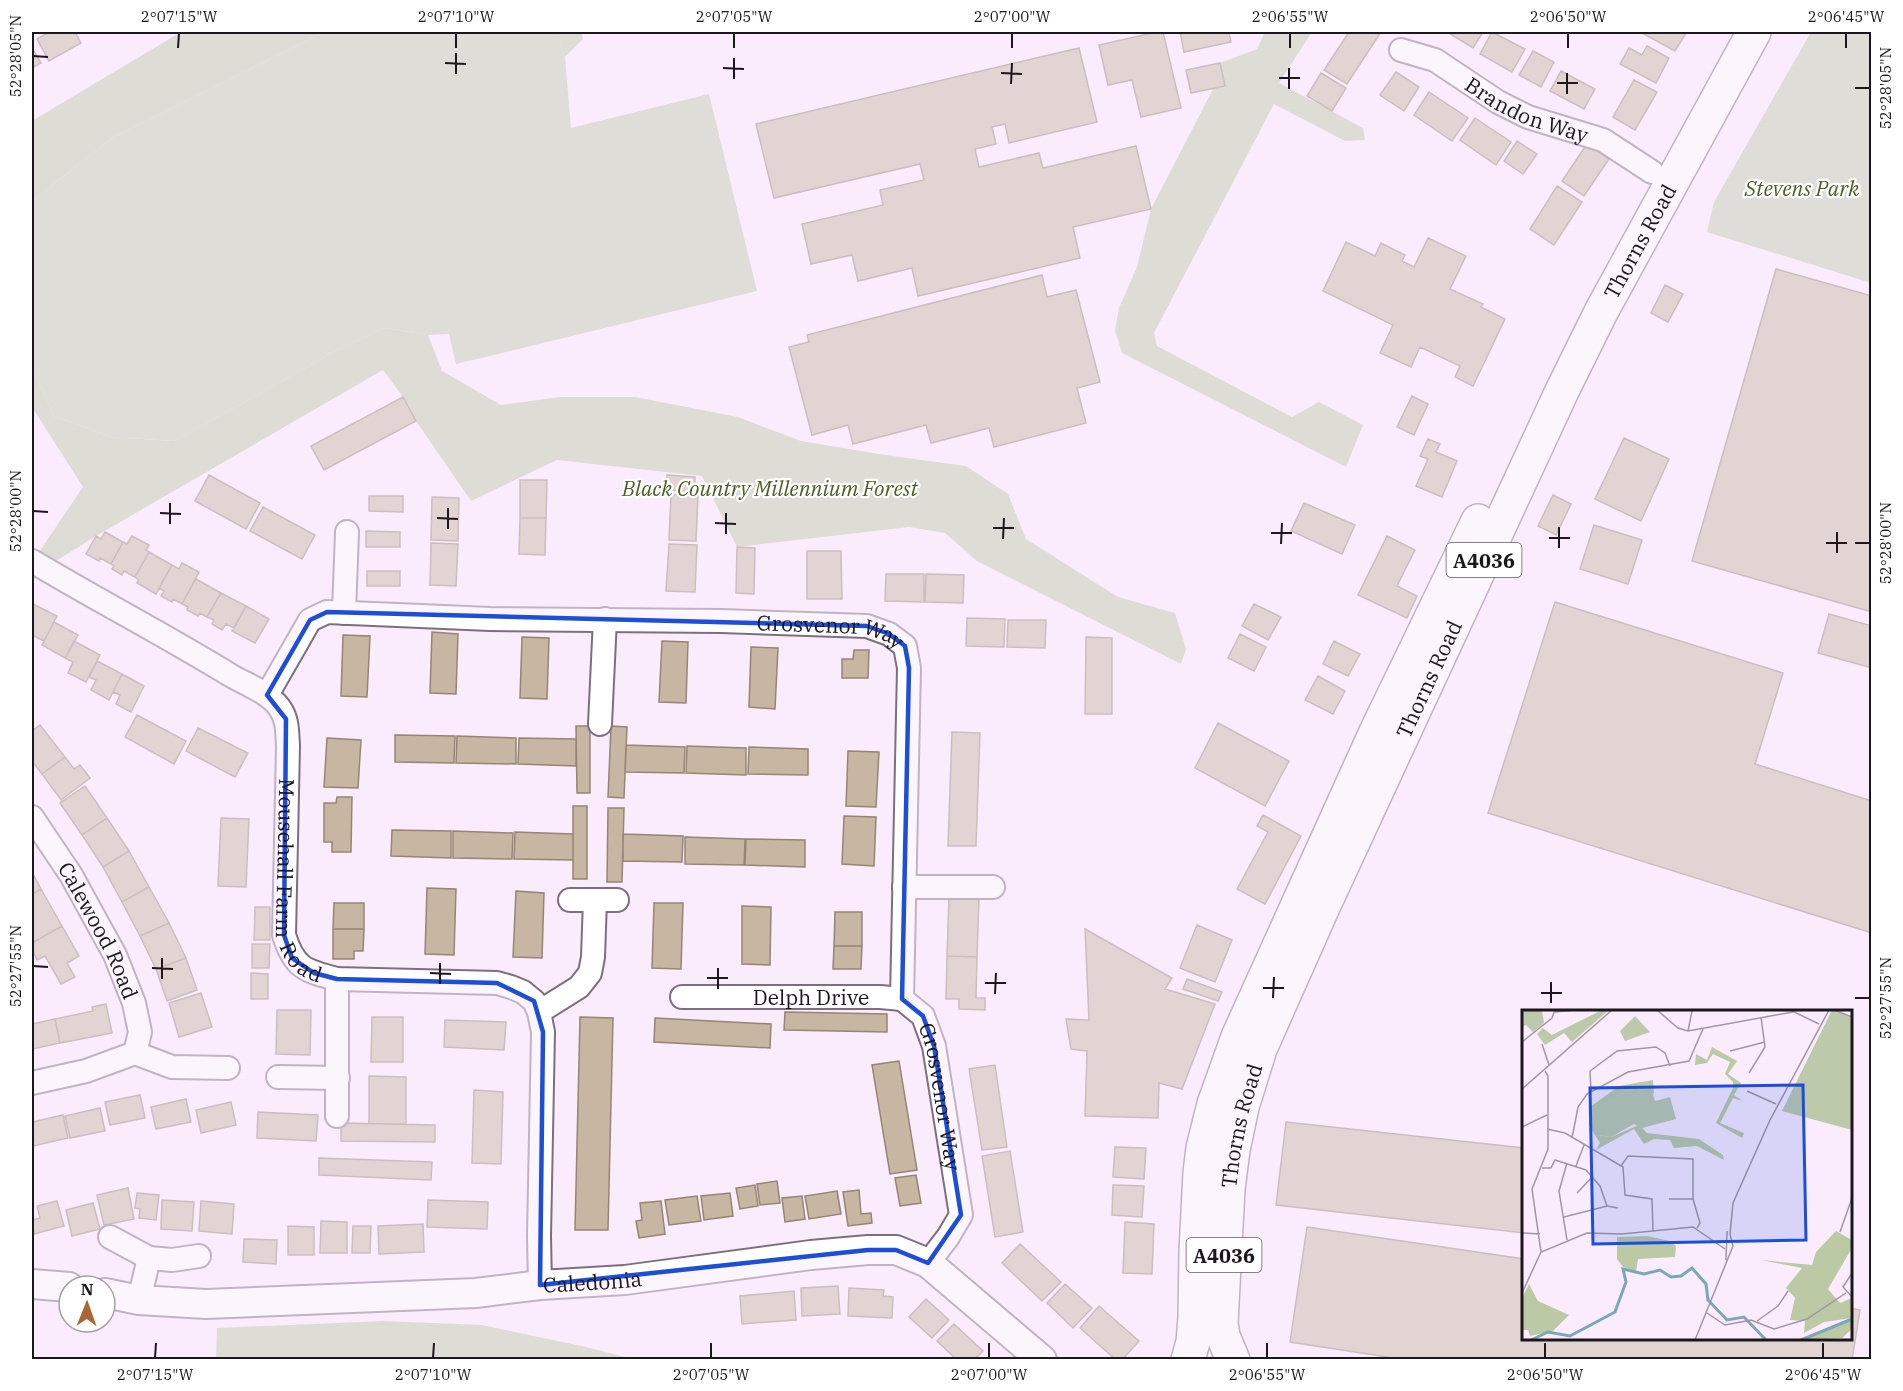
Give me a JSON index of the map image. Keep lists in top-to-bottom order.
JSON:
{
  "streets": {
    "highway": ["Thorns Road", "A4036"],
    "street": [
      "Brandon Way",
      "Grosvenor Way",
      "Mousehall Farm Road",
      "Calewood Road",
      "Delph Drive",
      "Caledonia"
    ]
  },
  "crossings": [
    ["Brandon Way", "Thorns Road"],
    ["Grosvenor Way", "Mousehall Farm Road"],
    ["Grosvenor Way", "Delph Drive"],
    ["Grosvenor Way", "Caledonia"]
  ],
  "parks": ["Stevens Park", "Black Country Millennium Forest"],
  "north": "top",
  "coordinates": [
    "2°07'15\"W",
    "2°07'10\"W",
    "2°07'05\"W",
    "2°07'00\"W",
    "2°06'55\"W",
    "2°06'50\"W",
    "2°06'45\"W",
    "52°28'05\"N",
    "52°28'00\"N",
    "52°27'55\"N"
  ]
}
